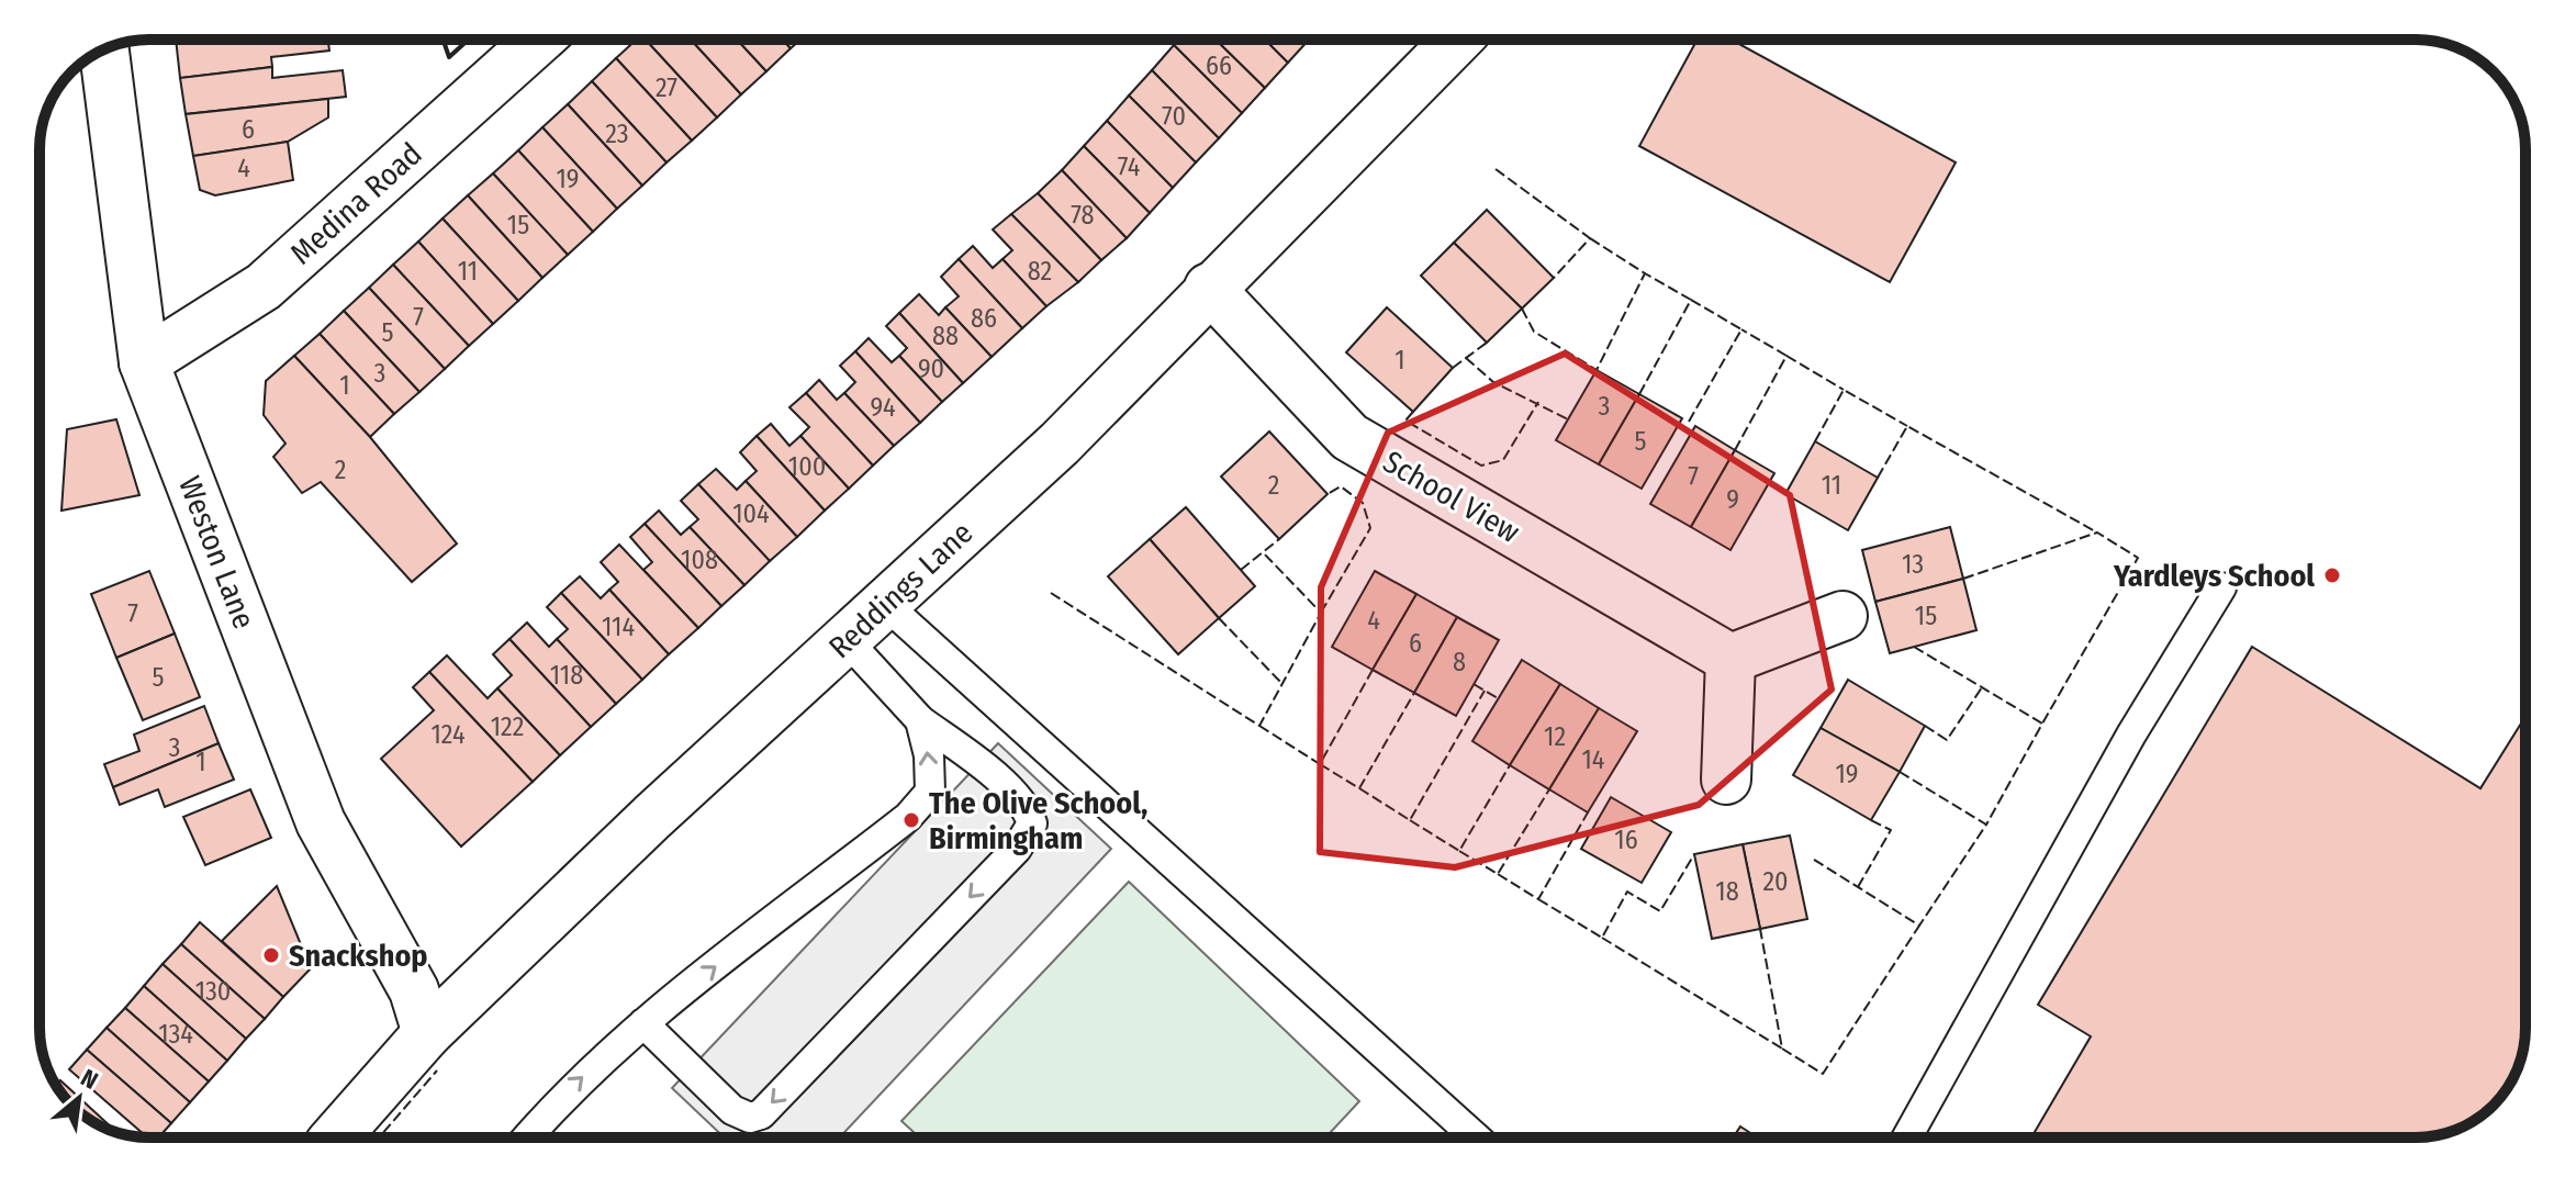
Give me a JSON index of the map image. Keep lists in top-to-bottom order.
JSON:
{
  "streets": {
    "street": [
      "Medina Road",
      "School View",
      "Weston Lane",
      "Reddings Lane"
    ]
  },
  "crossings": [
    ["Medina Road", "Weston Lane"],
    ["School View", "Reddings Lane"],
    ["Weston Lane", "Reddings Lane"]
  ],
  "places": ["Yardleys School", "The Olive School, Birmingham", "Snackshop"],
  "house_numbers": [
    "66",
    "27",
    "70",
    "6",
    "23",
    "74",
    "4",
    "19",
    "78",
    "15",
    "11",
    "82",
    "7",
    "86",
    "5",
    "88",
    "1",
    "90",
    "3",
    "1",
    "3",
    "94",
    "5",
    "100",
    "2",
    "7",
    "2",
    "11",
    "9",
    "104",
    "108",
    "13",
    "7",
    "15",
    "4",
    "114",
    "6",
    "8",
    "118",
    "5",
    "122",
    "124",
    "12",
    "3",
    "14",
    "1",
    "19",
    "16",
    "20",
    "18",
    "130",
    "134"
  ],
  "north": "top right"
}
